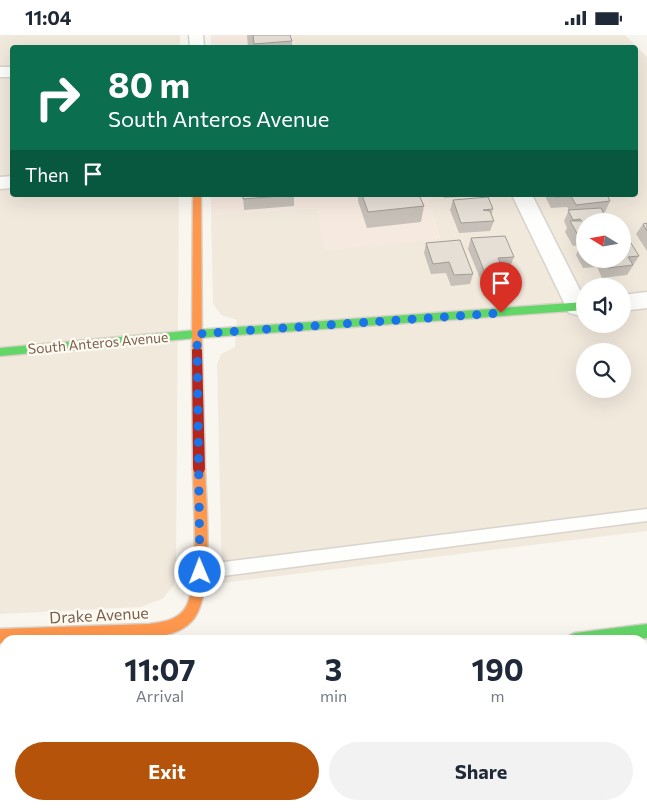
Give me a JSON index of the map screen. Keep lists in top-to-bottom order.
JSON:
{
  "streets": {
    "main road": ["South Anteros Avenue", "Drake Avenue"]
  },
  "north": "left",
  "page": {
    "status": "11:04",
    "turn": ["80 m", "South Anteros Avenue"],
    "then": "Then",
    "eta": [
      "11:07",
      "Arrival",
      "3",
      "min",
      "190",
      "m"
    ],
    "buttons": ["Exit", "Share"]
  }
}
